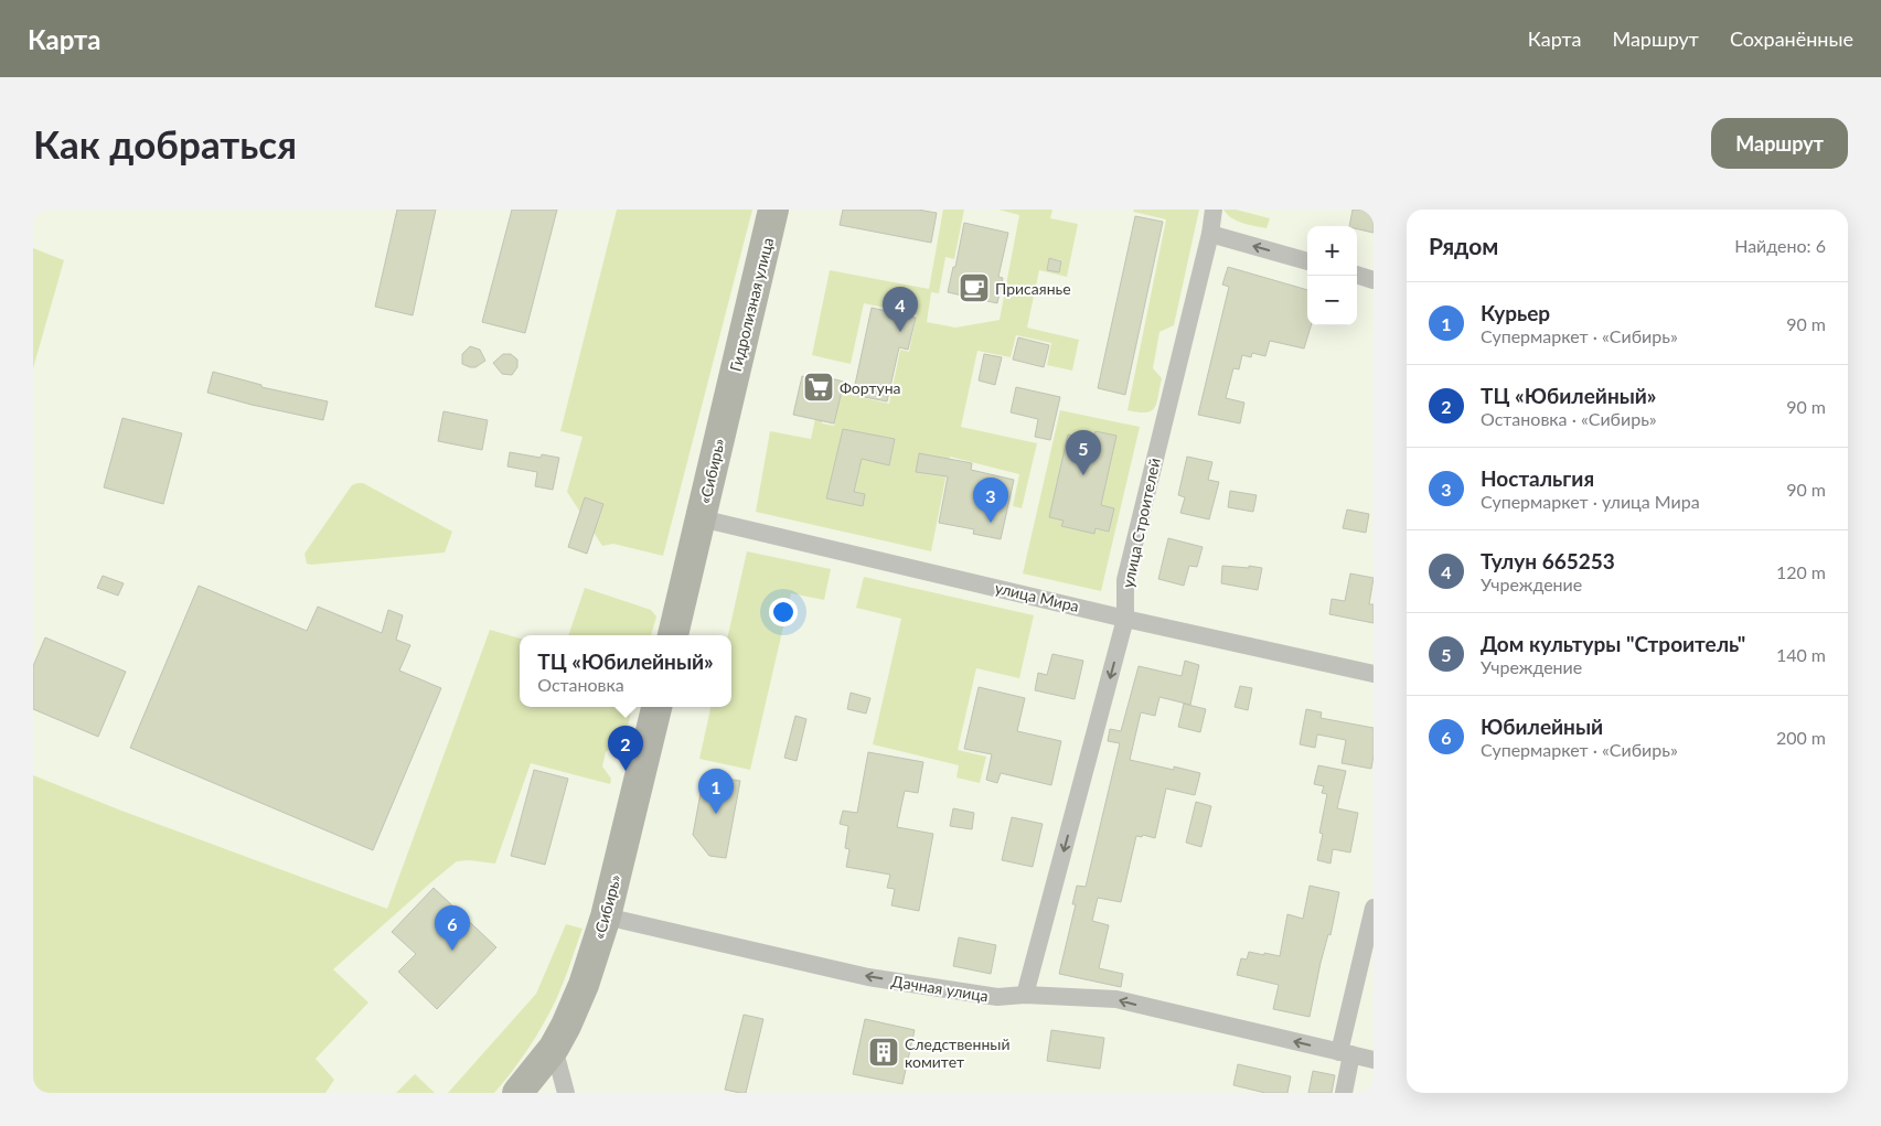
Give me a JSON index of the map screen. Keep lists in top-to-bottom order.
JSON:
{
  "streets": {
    "highway": ["Гидролизная улица", "«Сибирь»"],
    "street": ["улица Строителей", "улица Мира", "Дачная улица"]
  },
  "crossings": [
    ["Гидролизная улица", "«Сибирь»"],
    ["«Сибирь»", "улица Мира"],
    ["«Сибирь»", "Дачная улица"],
    ["улица Строителей", "улица Мира"],
    ["улица Строителей", "Дачная улица"]
  ],
  "one_way": ["улица Строителей", "Дачная улица"],
  "places": {
    "cafe": ["Присаянье"],
    "supermarket": ["Фортуна"],
    "building": ["Следственный комитет"]
  },
  "page": {
    "header": "Карта",
    "nav": ["Карта", "Маршрут", "Сохранённые"],
    "buttons": "Маршрут",
    "title": "Как добраться",
    "heading": ["Рядом", "Найдено: 6"],
    "map_buttons": ["+", "−"],
    "list": [
      {
        "mark": "1",
        "name": "Курьер",
        "note": "Супермаркет · «Сибирь»",
        "value": "90 m"
      },
      {
        "mark": "2",
        "name": "ТЦ «Юбилейный»",
        "note": "Остановка · «Сибирь»",
        "value": "90 m"
      },
      {
        "mark": "3",
        "name": "Ностальгия",
        "note": "Супермаркет · улица Мира",
        "value": "90 m"
      },
      {
        "mark": "4",
        "name": "Тулун 665253",
        "note": "Учреждение",
        "value": "120 m"
      },
      {
        "mark": "5",
        "name": "Дом культуры \"Строитель\"",
        "note": "Учреждение",
        "value": "140 m"
      },
      {
        "mark": "6",
        "name": "Юбилейный",
        "note": "Супермаркет · «Сибирь»",
        "value": "200 m"
      }
    ],
    "pins": [
      "4",
      "5",
      "3",
      "2",
      "1",
      "6"
    ],
    "popup": ["ТЦ «Юбилейный»", "Остановка"]
  }
}
